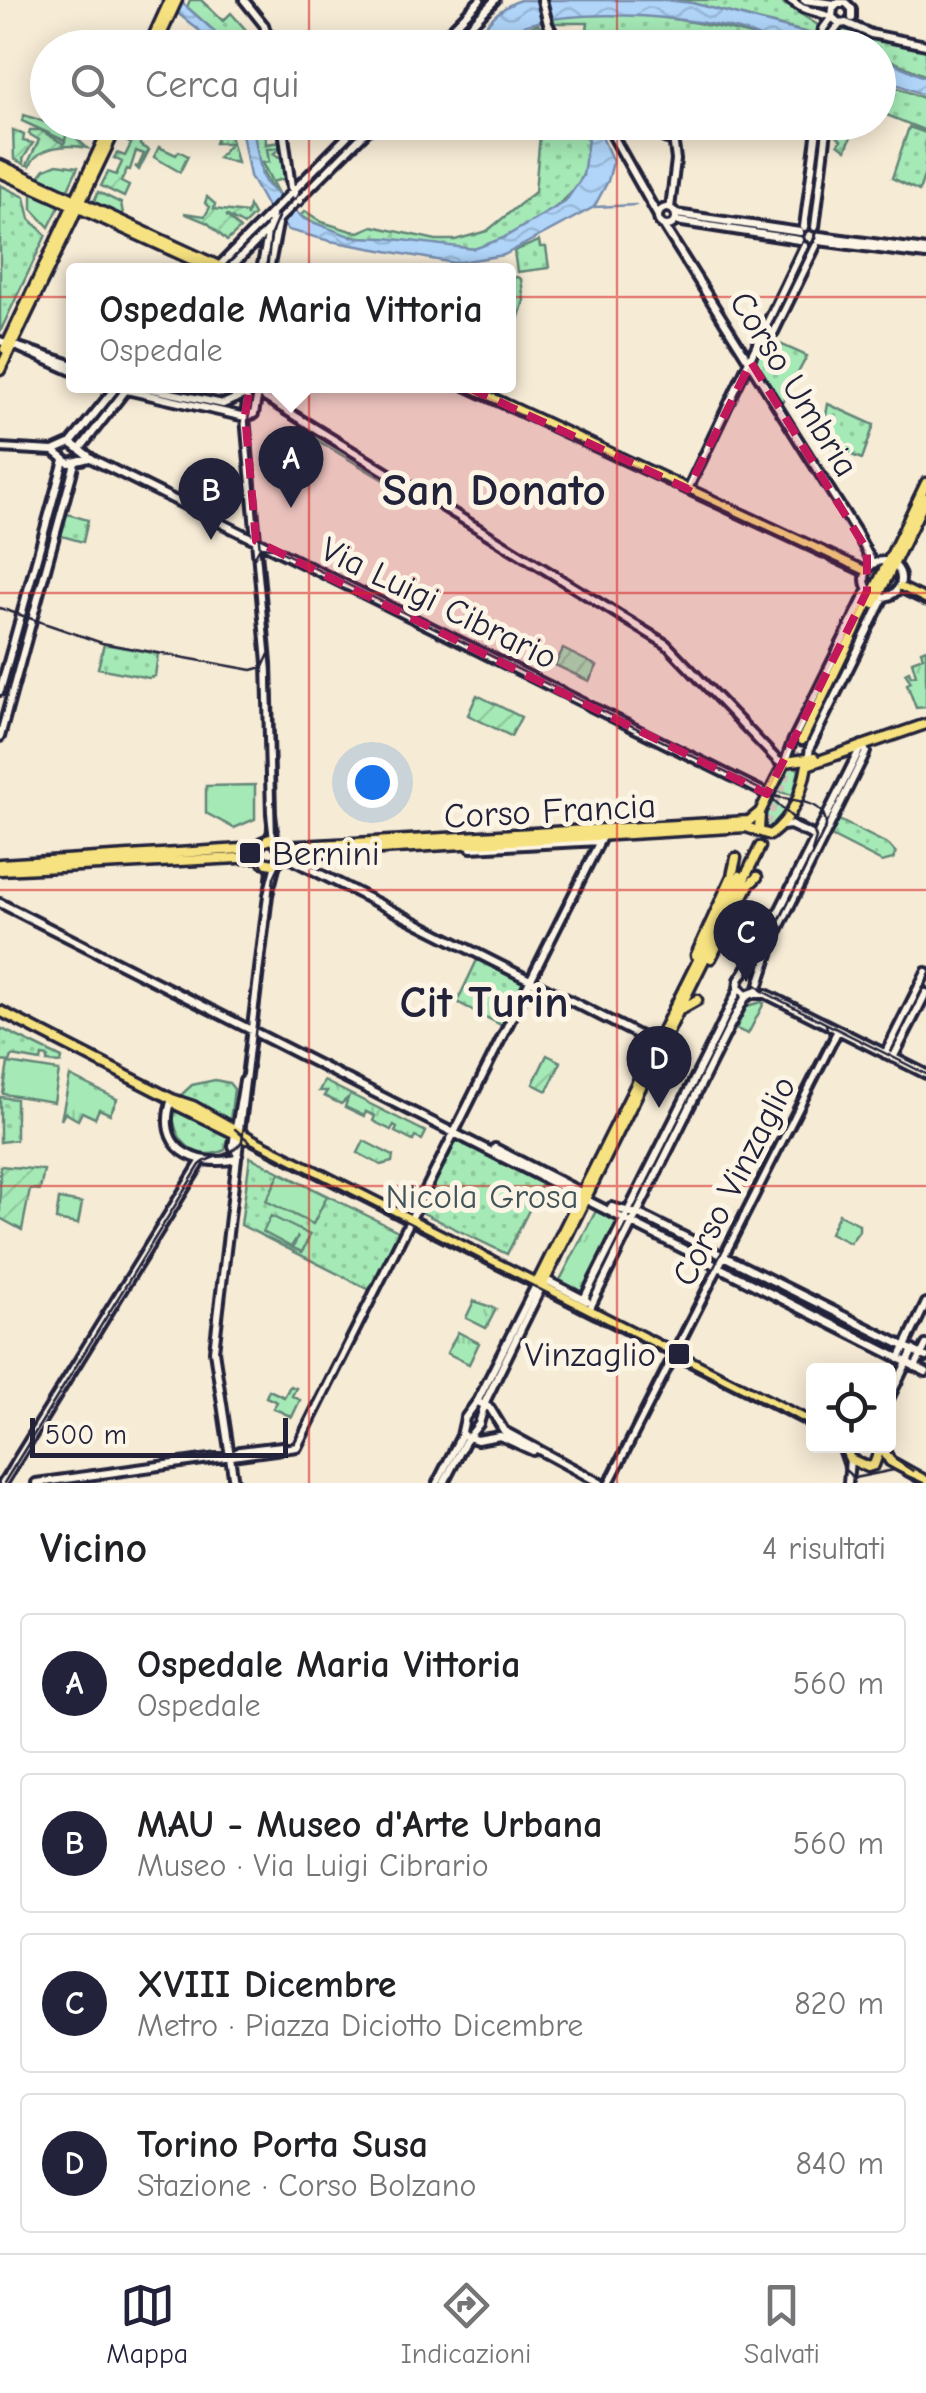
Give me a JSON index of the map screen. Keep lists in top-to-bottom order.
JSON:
{
  "streets": {
    "main road": ["Corso Francia"],
    "street": ["Corso Umbria", "Via Luigi Cibrario", "Corso Vinzaglio"]
  },
  "districts": ["San Donato", "Cit Turin"],
  "parks": ["Nicola Grosa"],
  "places": {
    "transit": ["Bernini", "Vinzaglio"]
  },
  "scale_bar": "500 m",
  "page": {
    "search": "Cerca qui",
    "popup": ["Ospedale Maria Vittoria", "Ospedale"],
    "pins": [
      "A",
      "B",
      "C",
      "D"
    ],
    "scale": "500 m",
    "heading": ["Vicino", "4 risultati"],
    "list": [
      {
        "mark": "A",
        "name": "Ospedale Maria Vittoria",
        "note": "Ospedale",
        "value": "560 m"
      },
      {
        "mark": "B",
        "name": "MAU - Museo d'Arte Urbana",
        "note": "Museo · Via Luigi Cibrario",
        "value": "560 m"
      },
      {
        "mark": "C",
        "name": "XVIII Dicembre",
        "note": "Metro · Piazza Diciotto Dicembre",
        "value": "820 m"
      },
      {
        "mark": "D",
        "name": "Torino Porta Susa",
        "note": "Stazione · Corso Bolzano",
        "value": "840 m"
      }
    ],
    "nav": ["Mappa", "Indicazioni", "Salvati"]
  }
}
